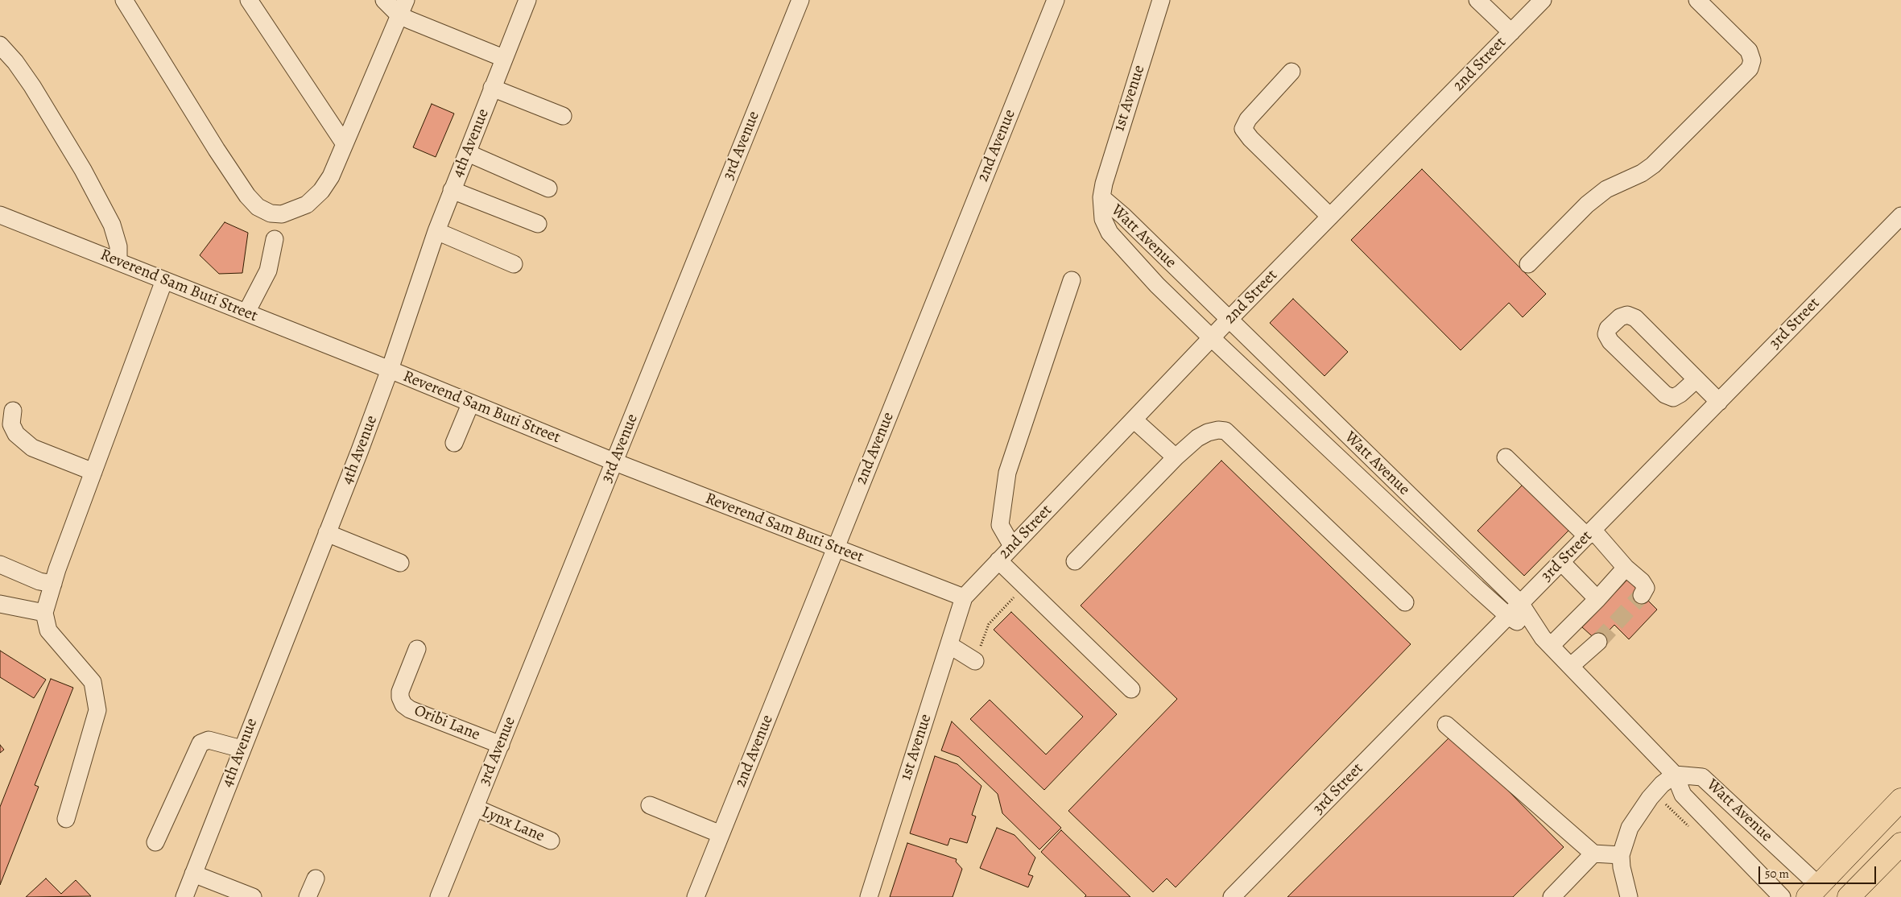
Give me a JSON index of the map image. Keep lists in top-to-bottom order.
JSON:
{
  "streets": {
    "street": [
      "2nd Street",
      "1st Avenue",
      "4th Avenue",
      "3rd Avenue",
      "2nd Avenue",
      "Watt Avenue",
      "Reverend Sam Buti Street",
      "3rd Street",
      "Oribi Lane",
      "Lynx Lane"
    ]
  },
  "crossings": [
    ["2nd Street", "1st Avenue"],
    ["2nd Street", "Watt Avenue"],
    ["2nd Street", "Reverend Sam Buti Street"],
    ["1st Avenue", "Watt Avenue"],
    ["1st Avenue", "Reverend Sam Buti Street"],
    ["4th Avenue", "Reverend Sam Buti Street"],
    ["3rd Avenue", "Reverend Sam Buti Street"],
    ["3rd Avenue", "Oribi Lane"],
    ["3rd Avenue", "Lynx Lane"],
    ["2nd Avenue", "Reverend Sam Buti Street"],
    ["Watt Avenue", "3rd Street"]
  ],
  "scale_bar": "50 m"
}
